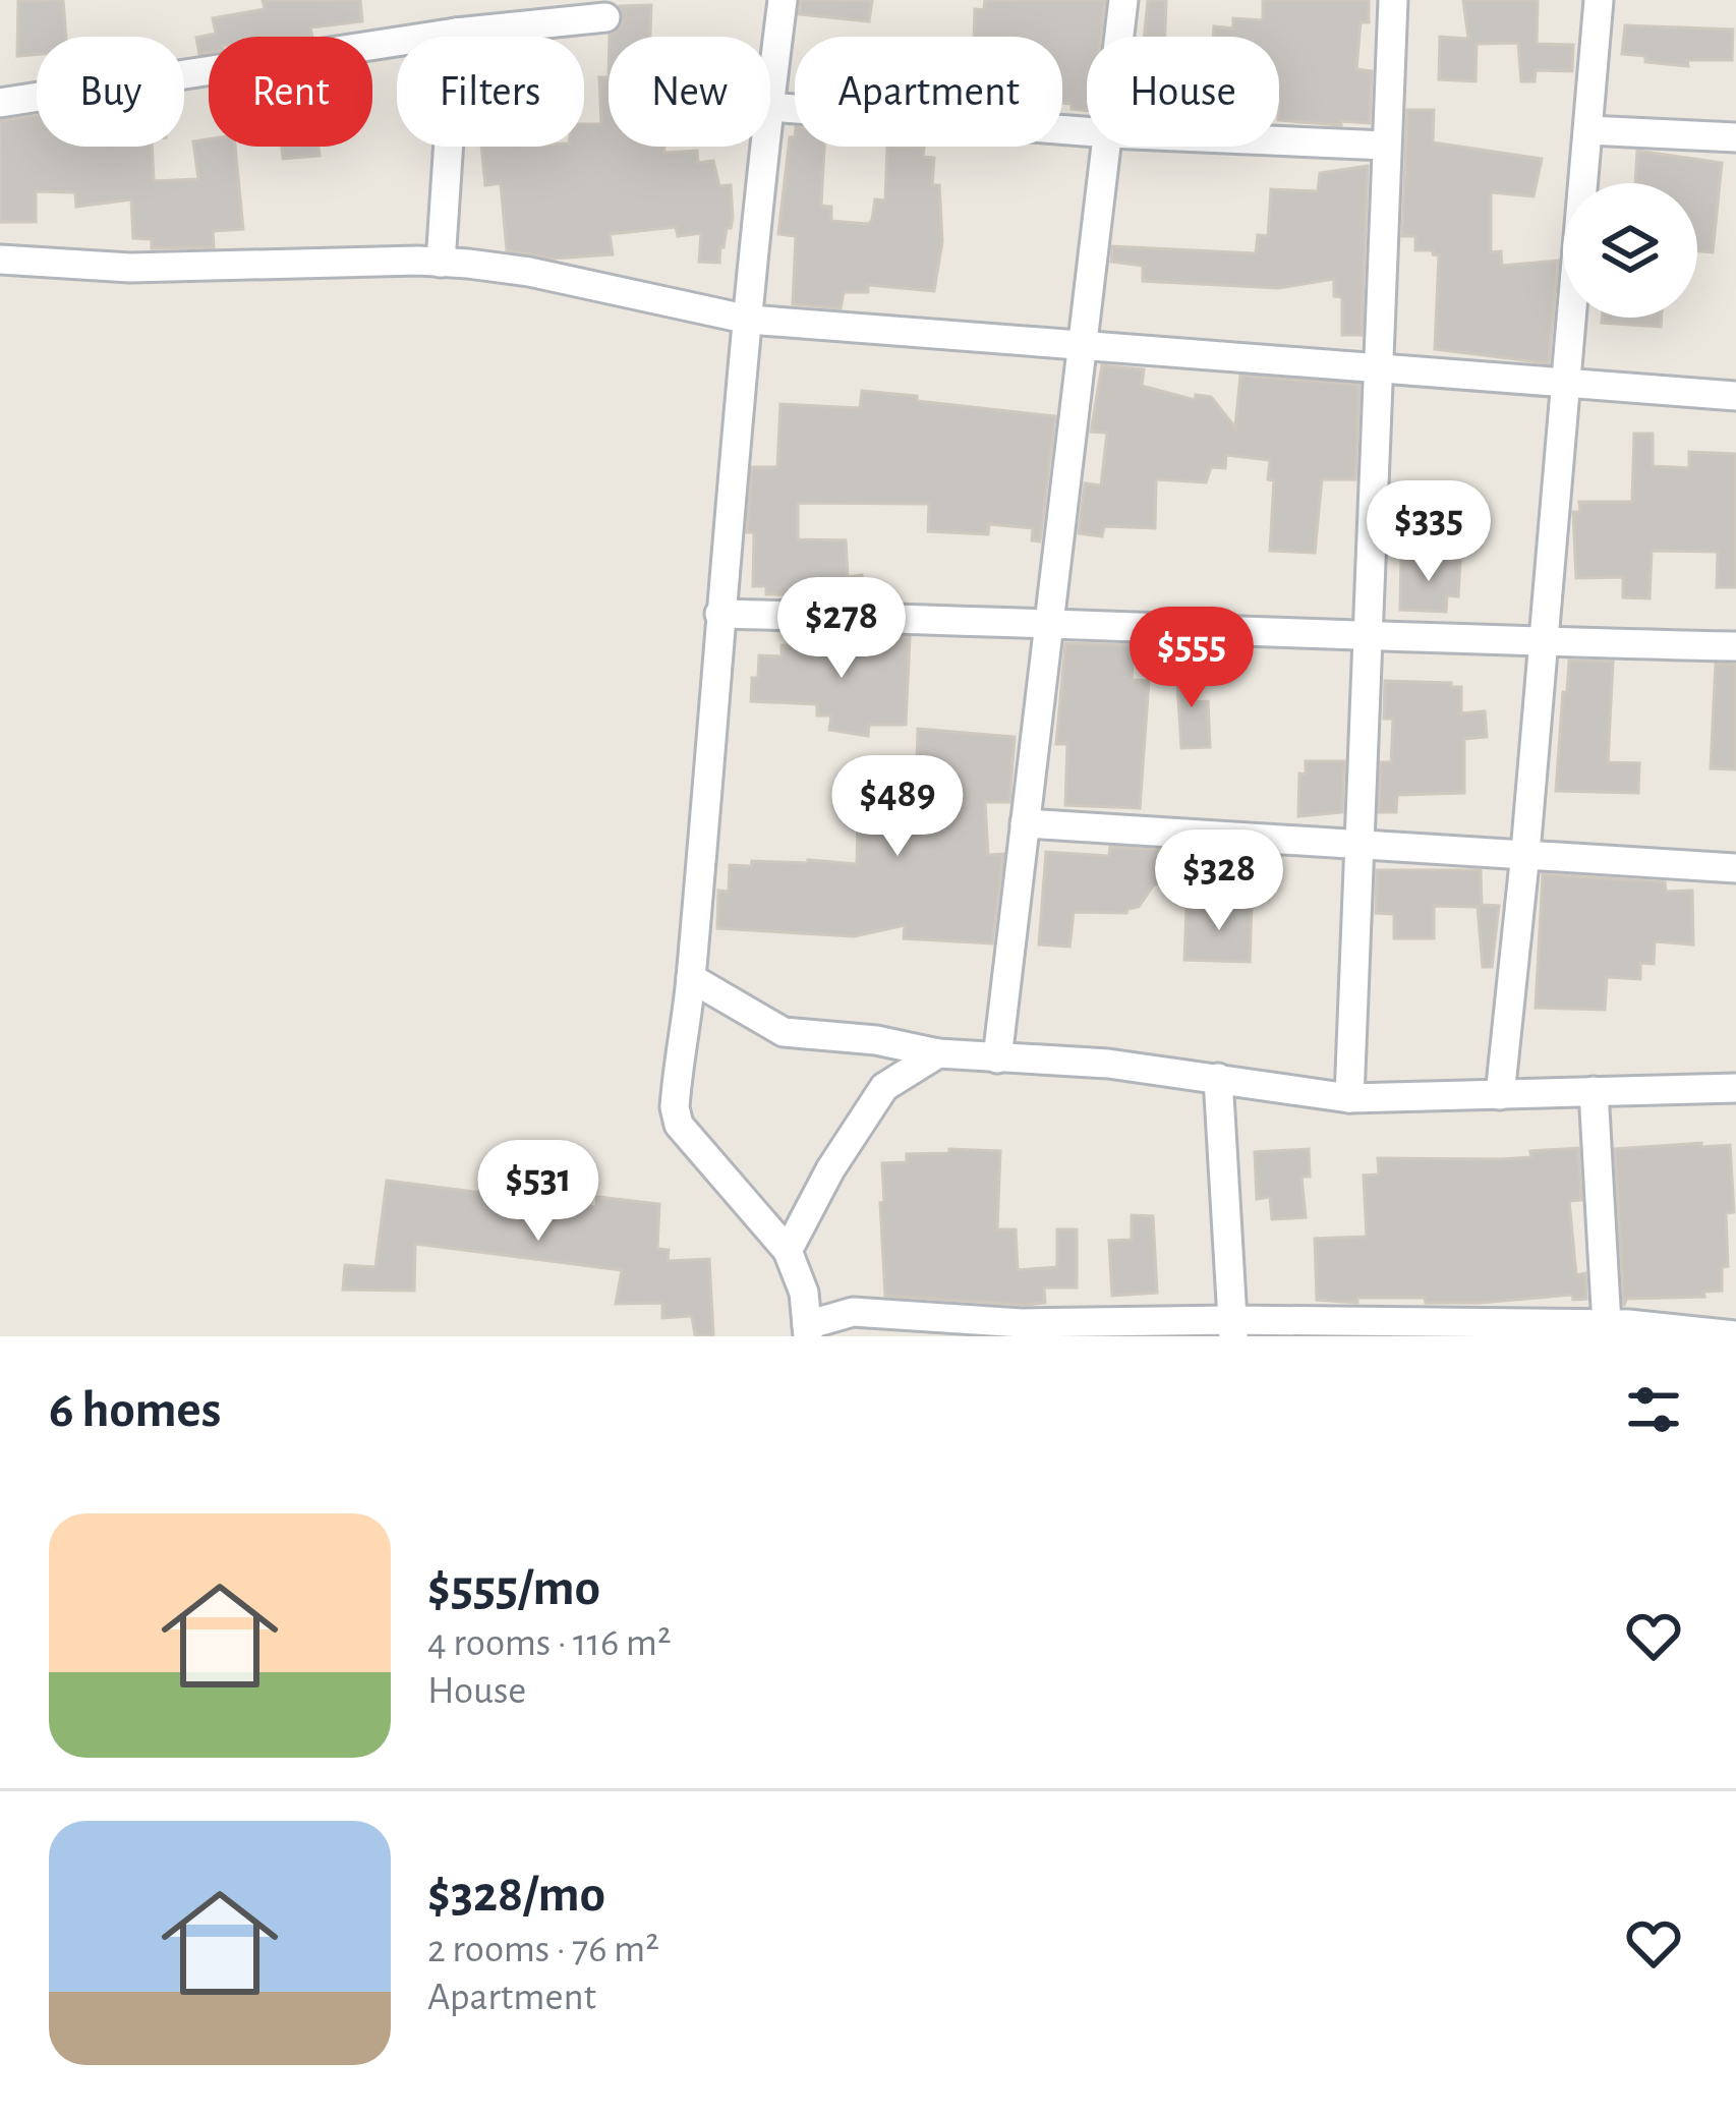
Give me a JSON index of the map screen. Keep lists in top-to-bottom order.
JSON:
{
  "page": {
    "chip": [
      "Buy",
      "Rent",
      "Filters",
      "New",
      "Apartment",
      "House"
    ],
    "price": [
      "$335",
      "$278",
      "$555",
      "$489",
      "$328",
      "$531"
    ],
    "heading": "6 homes",
    "list": [
      {
        "name": "$555/mo",
        "note": "4 rooms · 116 m² · House"
      },
      {
        "name": "$328/mo",
        "note": "2 rooms · 76 m² · Apartment"
      }
    ]
  }
}
